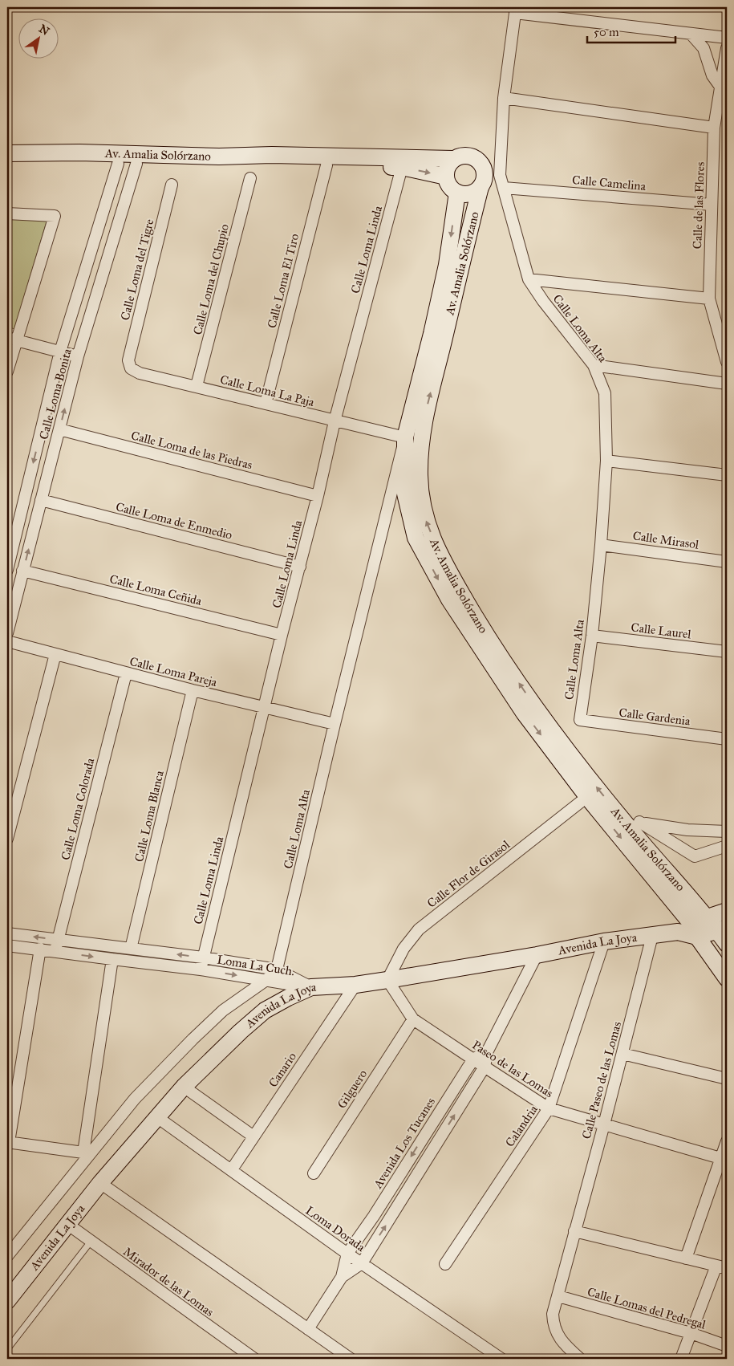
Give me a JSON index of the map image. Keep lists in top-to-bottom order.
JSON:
{
  "streets": {
    "main road": ["Av. Amalia Solórzano", "Avenida La Joya"],
    "street": [
      "Calle Camelina",
      "Calle de las Flores",
      "Calle Loma Linda",
      "Calle Loma del Tigre",
      "Calle Loma del Chupio",
      "Calle Loma El Tiro",
      "Calle Loma Alta",
      "Calle Loma La Paja",
      "Calle Loma Bonita",
      "Calle Loma de las Piedras",
      "Calle Loma de Enmedio",
      "Calle Mirasol",
      "Calle Loma Ceñida",
      "Calle Laurel",
      "Calle Loma Pareja",
      "Calle Gardenia",
      "Calle Loma Colorada",
      "Calle Loma Blanca",
      "Calle Flor de Girasol",
      "Loma La Cuch.",
      "Paseo de las Lomas",
      "Canario",
      "Calle Paseo de las Lomas",
      "Gilguero",
      "Calandria",
      "Avenida Los Tucanes",
      "Loma Dorada",
      "Mirador de las Lomas",
      "Calle Lomas del Pedregal"
    ]
  },
  "crossings": [
    ["Av. Amalia Solórzano", "Calle Loma Linda"],
    ["Av. Amalia Solórzano", "Calle Loma El Tiro"],
    ["Av. Amalia Solórzano", "Calle Loma Alta"],
    ["Av. Amalia Solórzano", "Calle Loma La Paja"],
    ["Av. Amalia Solórzano", "Calle Loma Bonita"],
    ["Av. Amalia Solórzano", "Avenida La Joya"],
    ["Calle Camelina", "Calle de las Flores"],
    ["Calle Camelina", "Calle Loma Alta"],
    ["Calle Loma Linda", "Calle Loma La Paja"],
    ["Calle Loma Linda", "Calle Loma de las Piedras"],
    ["Calle Loma Linda", "Calle Loma de Enmedio"],
    ["Calle Loma Linda", "Calle Loma Ceñida"],
    ["Calle Loma Linda", "Calle Loma Pareja"],
    ["Calle Loma Linda", "Loma La Cuch."],
    ["Calle Loma del Tigre", "Calle Loma La Paja"],
    ["Calle Loma del Chupio", "Calle Loma La Paja"],
    ["Calle Loma El Tiro", "Calle Loma La Paja"],
    ["Calle Loma Alta", "Calle Loma La Paja"],
    ["Calle Loma Alta", "Calle Mirasol"],
    ["Calle Loma Alta", "Calle Laurel"],
    ["Calle Loma Alta", "Calle Loma Pareja"],
    ["Calle Loma Alta", "Calle Gardenia"],
    ["Calle Loma Alta", "Loma La Cuch."],
    ["Calle Loma Bonita", "Calle Loma de las Piedras"],
    ["Calle Loma Bonita", "Calle Loma de Enmedio"],
    ["Calle Loma Bonita", "Calle Loma Ceñida"],
    ["Calle Loma Pareja", "Calle Loma Colorada"],
    ["Calle Loma Pareja", "Calle Loma Blanca"],
    ["Calle Loma Colorada", "Loma La Cuch."],
    ["Calle Loma Blanca", "Loma La Cuch."],
    ["Calle Flor de Girasol", "Avenida La Joya"],
    ["Calle Flor de Girasol", "Paseo de las Lomas"],
    ["Avenida La Joya", "Loma La Cuch."],
    ["Avenida La Joya", "Paseo de las Lomas"],
    ["Avenida La Joya", "Canario"],
    ["Avenida La Joya", "Calle Paseo de las Lomas"],
    ["Avenida La Joya", "Calandria"],
    ["Avenida La Joya", "Loma Dorada"],
    ["Avenida La Joya", "Mirador de las Lomas"],
    ["Paseo de las Lomas", "Calle Paseo de las Lomas"],
    ["Paseo de las Lomas", "Gilguero"],
    ["Paseo de las Lomas", "Calandria"],
    ["Paseo de las Lomas", "Avenida Los Tucanes"],
    ["Canario", "Loma Dorada"],
    ["Calle Paseo de las Lomas", "Calle Lomas del Pedregal"],
    ["Avenida Los Tucanes", "Loma Dorada"]
  ],
  "scale_bar": "50 m",
  "north": "top right"
}
